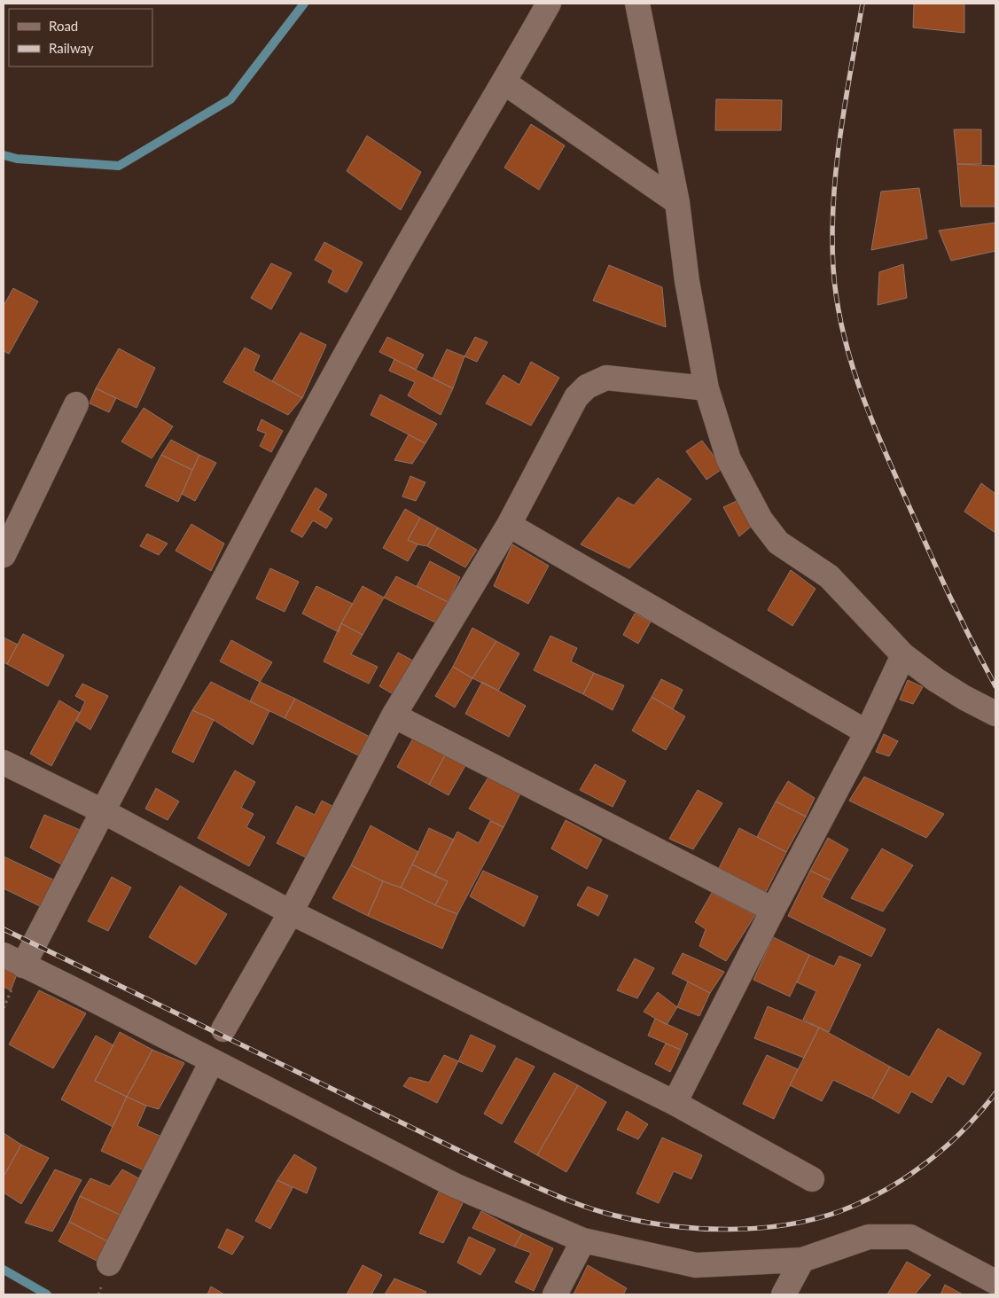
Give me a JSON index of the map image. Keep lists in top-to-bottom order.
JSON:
{
  "legend": ["Road", "Railway"]
}
